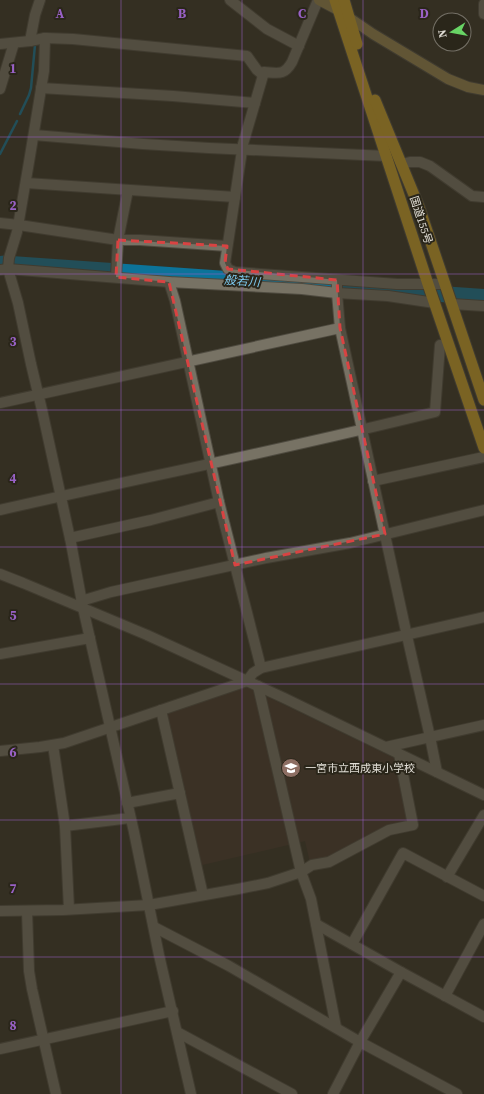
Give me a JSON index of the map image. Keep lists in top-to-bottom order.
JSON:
{
  "streets": {
    "highway": ["国道155号"]
  },
  "water": ["般若川"],
  "places": {
    "school or university": ["一宮市立西成東小学校"]
  },
  "north": "left",
  "grid": {
    "columns": [
      "A",
      "B",
      "C",
      "D"
    ],
    "rows": [
      "1",
      "2",
      "3",
      "4",
      "5",
      "6",
      "7",
      "8"
    ]
  }
}
